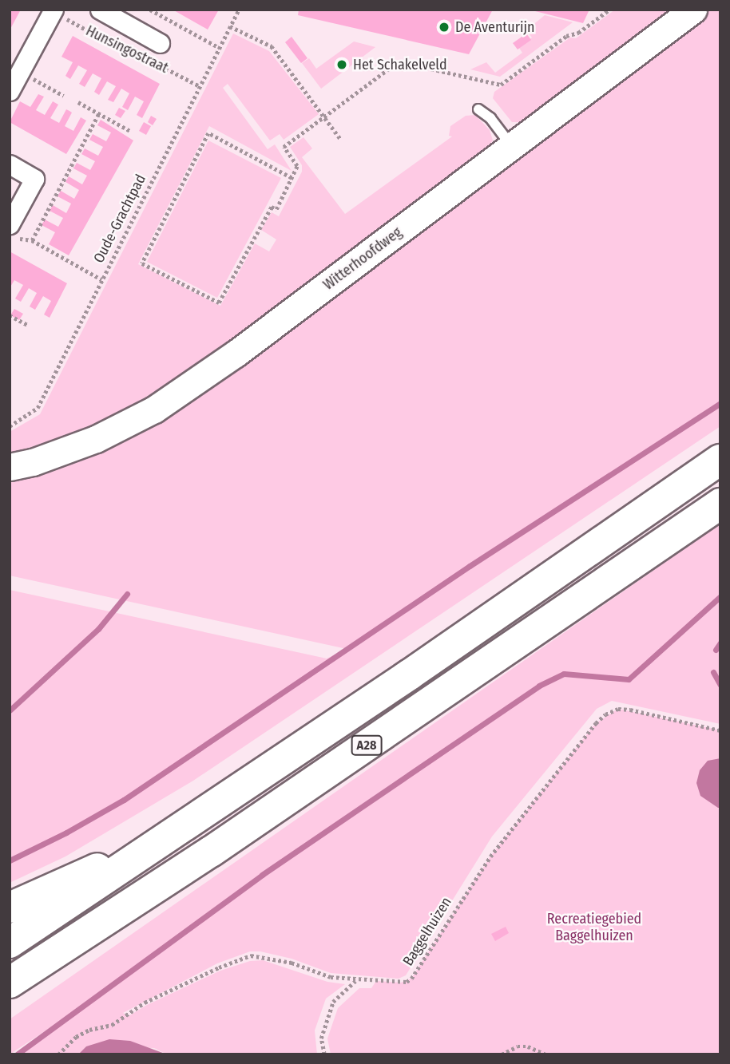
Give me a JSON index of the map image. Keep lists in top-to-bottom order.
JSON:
{
  "streets": {
    "highway": ["A28"],
    "street": ["Hunsingostraat", "Witterhoofdweg"],
    "path": ["Oude-Grachtpad", "Baggelhuizen"]
  },
  "crossings": [
    ["Hunsingostraat", "Oude-Grachtpad"]
  ],
  "parks": ["Recreatiegebied Baggelhuizen"],
  "places": ["De Aventurijn", "Het Schakelveld"]
}
